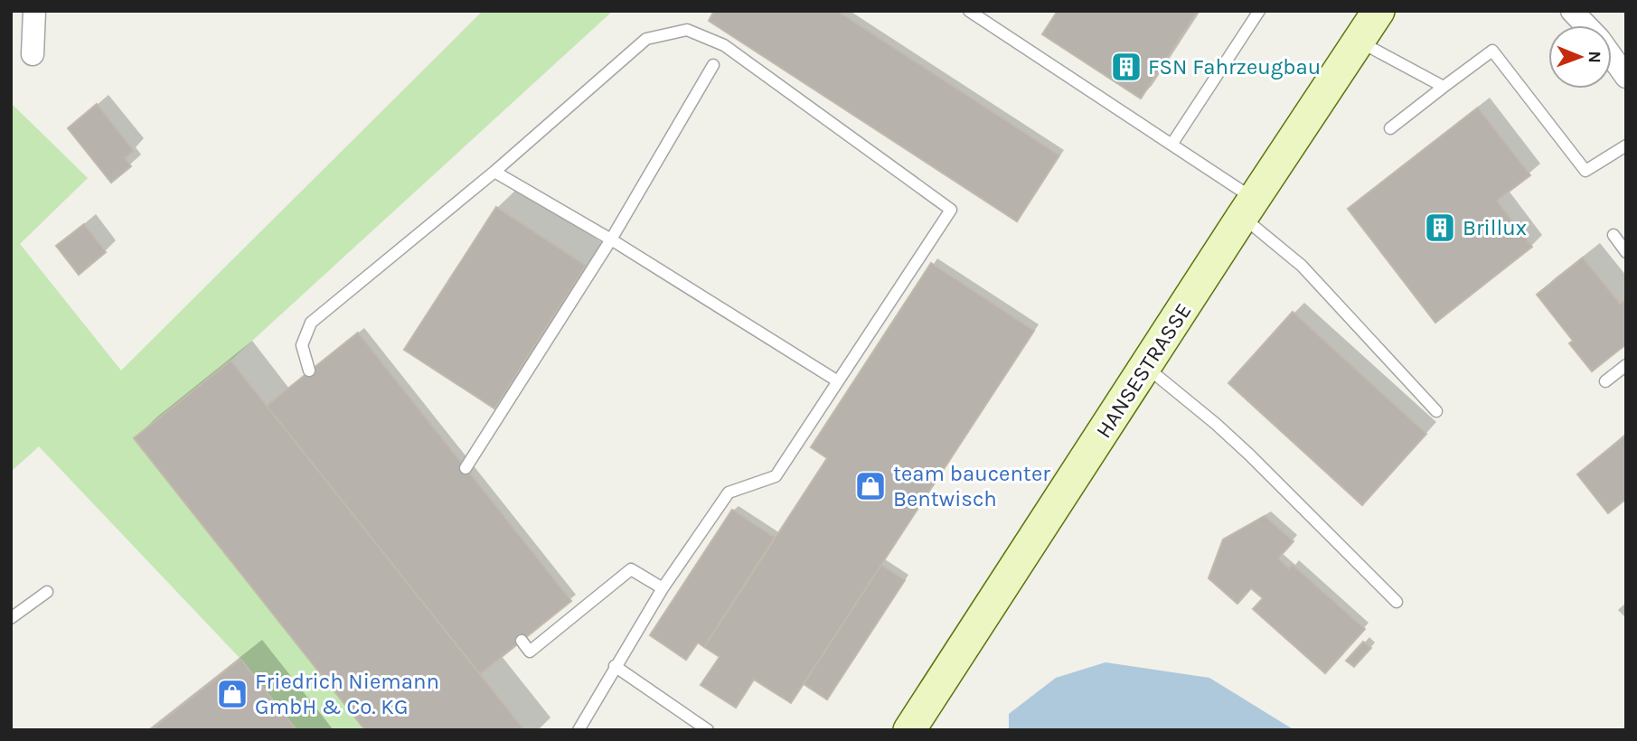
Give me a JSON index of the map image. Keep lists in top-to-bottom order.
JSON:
{
  "streets": {
    "street": ["HANSESTRASSE"]
  },
  "places": {
    "building": ["FSN Fahrzeugbau", "Brillux"],
    "shop": ["team baucenter Bentwisch", "Friedrich Niemann GmbH & Co. KG"]
  },
  "north": "right"
}
